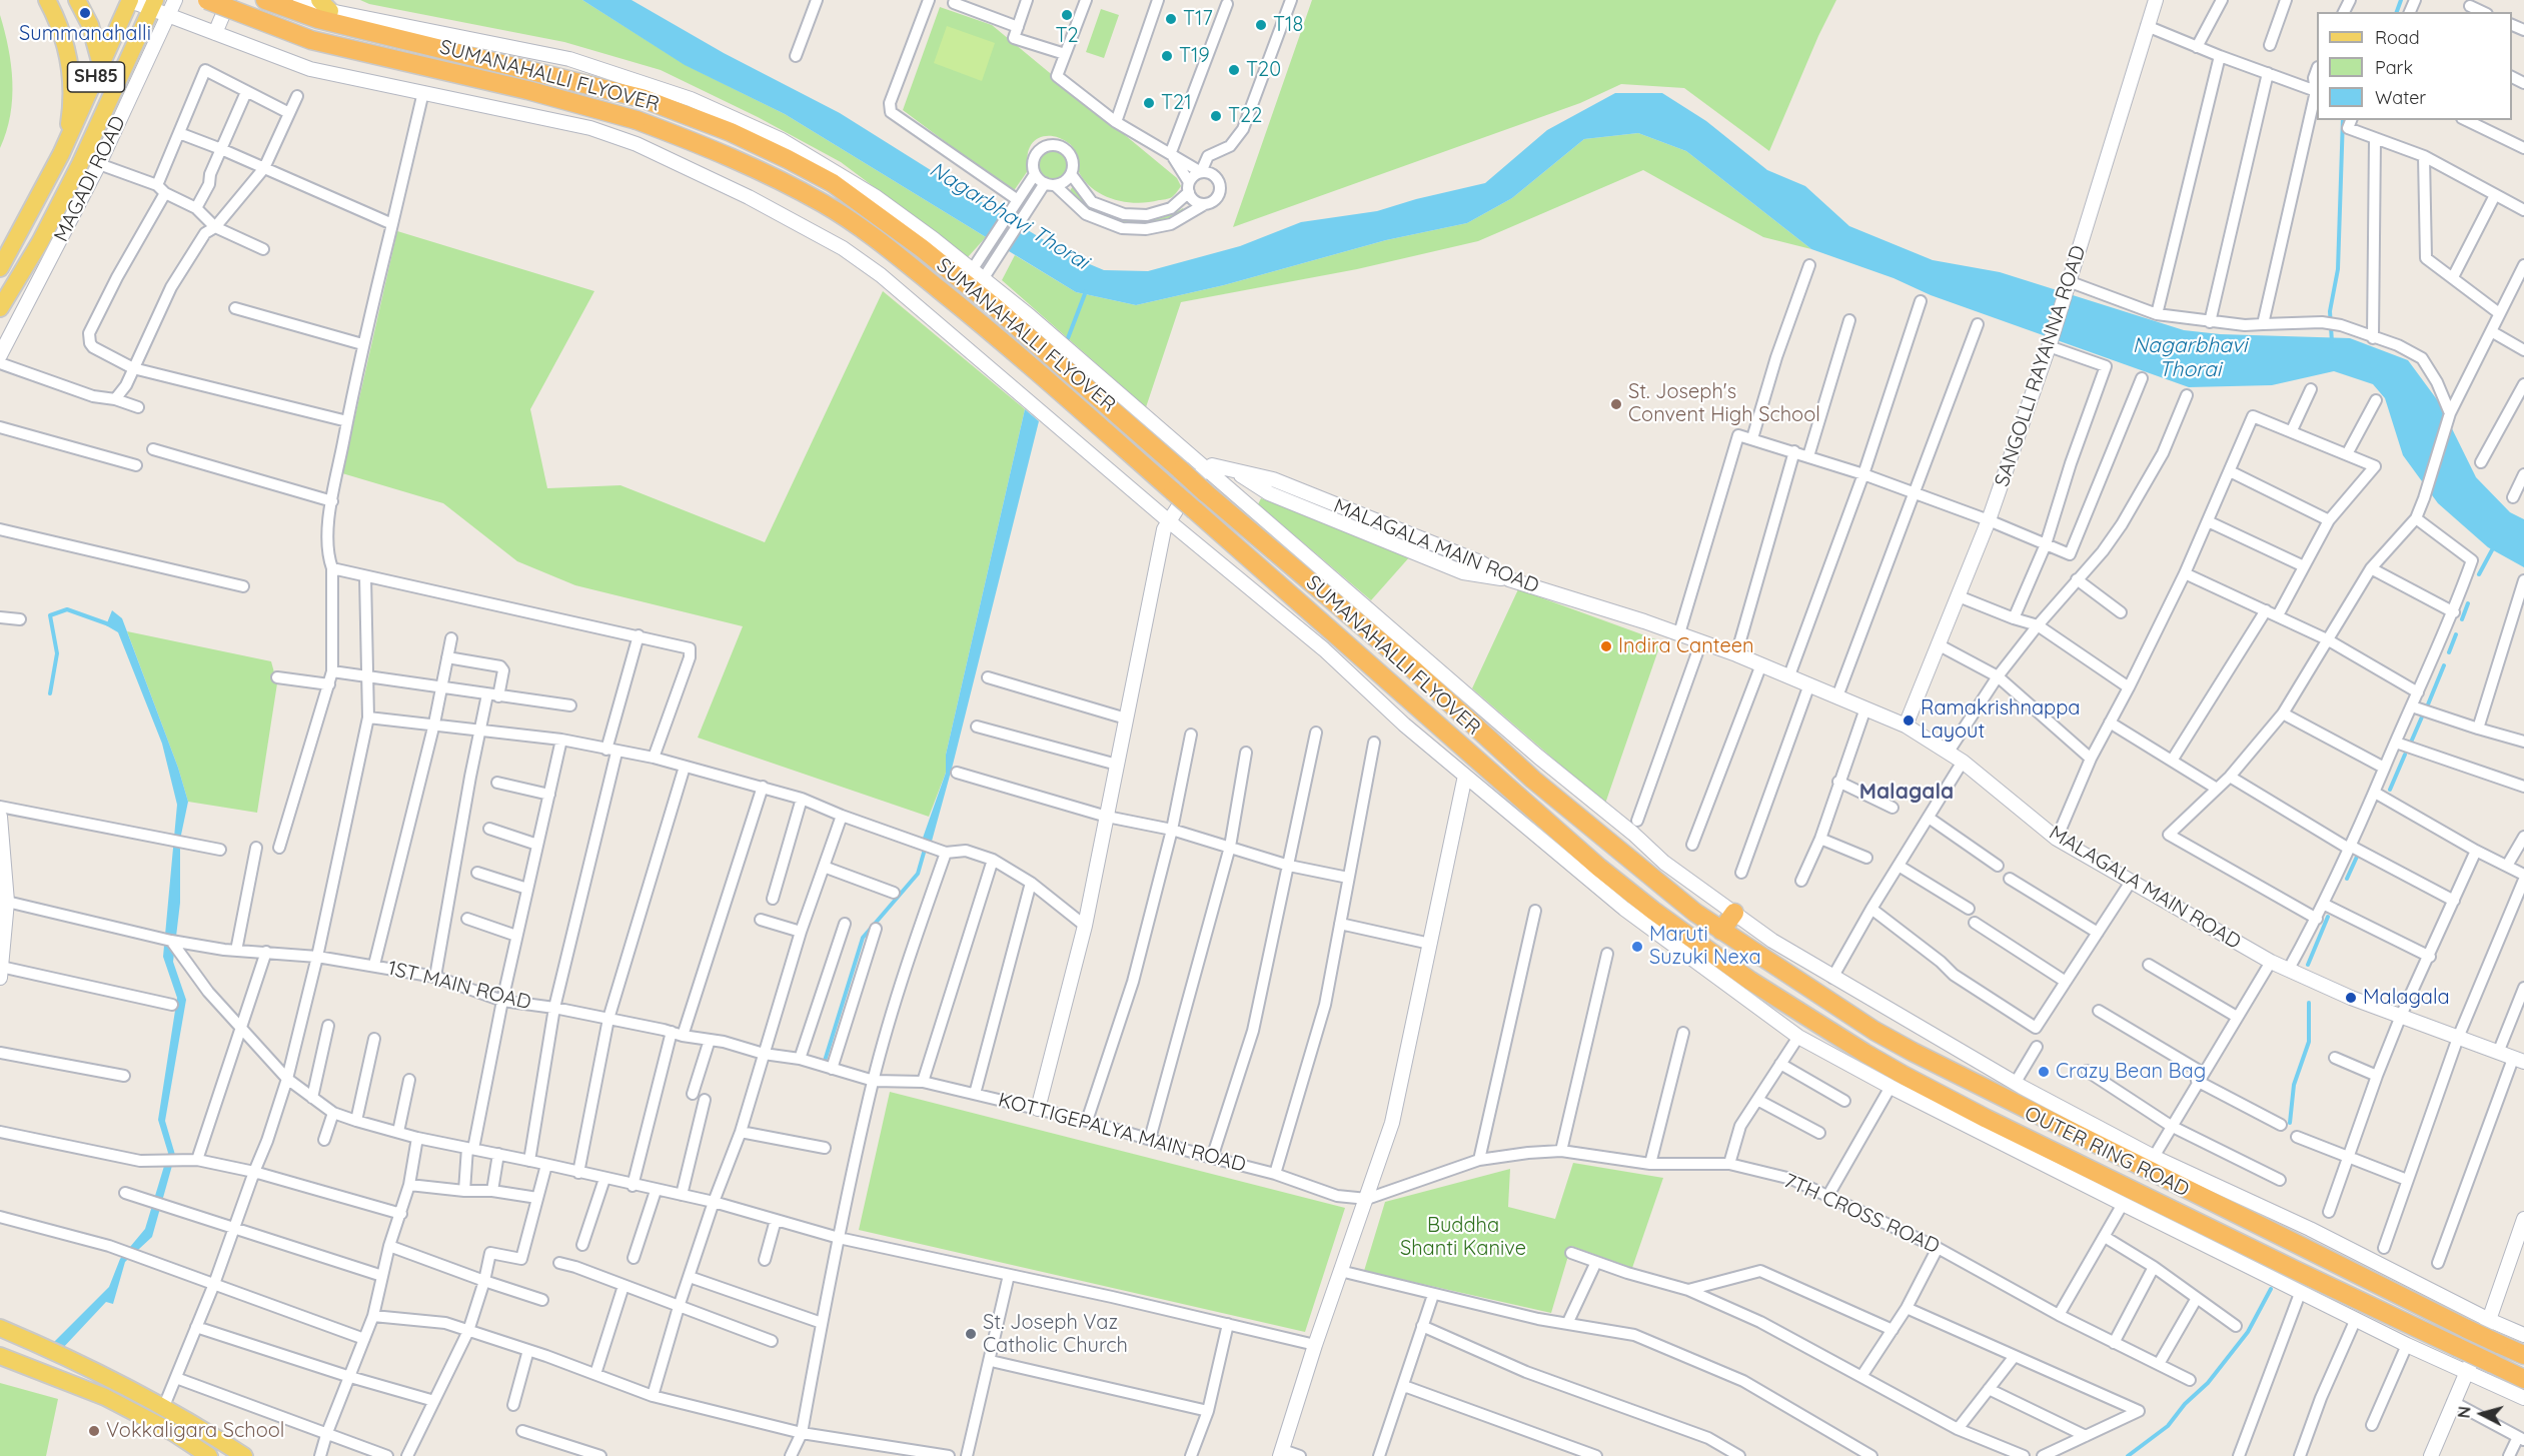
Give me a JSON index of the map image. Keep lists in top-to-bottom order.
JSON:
{
  "streets": {
    "highway": ["SUMANAHALLI FLYOVER", "OUTER RING ROAD"],
    "main road": ["SH85", "MAGADI ROAD"],
    "street": [
      "SANGOLLI RAYANNA ROAD",
      "MALAGALA MAIN ROAD",
      "1ST MAIN ROAD",
      "KOTTIGEPALYA MAIN ROAD",
      "7TH CROSS ROAD"
    ]
  },
  "crossings": [
    ["SUMANAHALLI FLYOVER", "OUTER RING ROAD"],
    ["SANGOLLI RAYANNA ROAD", "MALAGALA MAIN ROAD"],
    ["1ST MAIN ROAD", "KOTTIGEPALYA MAIN ROAD"],
    ["KOTTIGEPALYA MAIN ROAD", "7TH CROSS ROAD"]
  ],
  "districts": ["Malagala"],
  "water": ["Nagarbhavi Thorai"],
  "parks": ["Buddha Shanti Kanive"],
  "places": [
    "Summanahalli",
    "T2",
    "T17",
    "T18",
    "T19",
    "T20",
    "T21",
    "T22",
    "St. Joseph's Convent High School",
    "Indira Canteen",
    "Ramakrishnappa Layout",
    "Maruti Suzuki Nexa",
    "Malagala",
    "Crazy Bean Bag",
    "St. Joseph Vaz Catholic Church",
    "Vokkaligara School"
  ],
  "legend": ["Road", "Park", "Water"],
  "north": "left"
}
